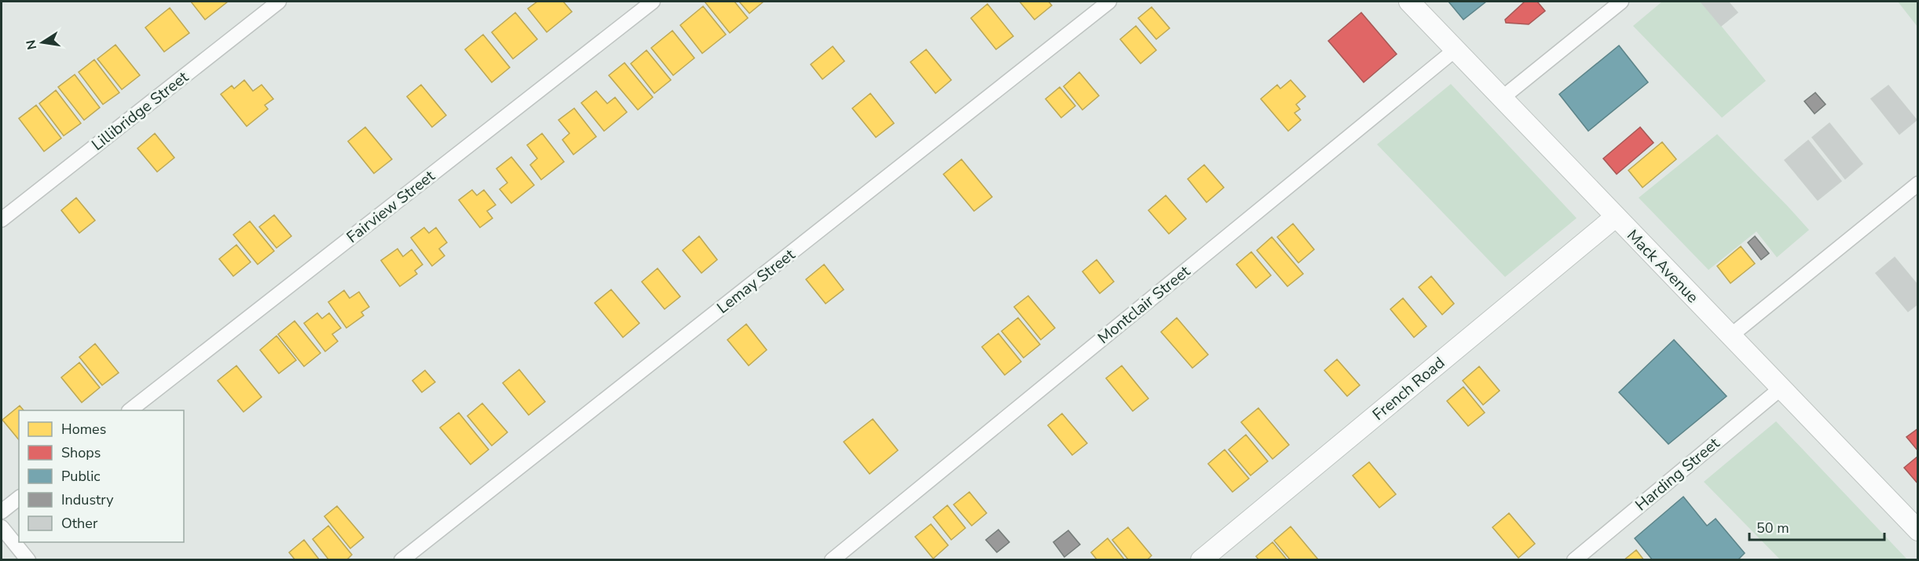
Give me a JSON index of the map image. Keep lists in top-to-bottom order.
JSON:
{
  "streets": {
    "main road": ["Mack Avenue", "French Road"],
    "street": [
      "Lillibridge Street",
      "Fairview Street",
      "Lemay Street",
      "Montclair Street",
      "Harding Street"
    ]
  },
  "crossings": [
    ["Mack Avenue", "Montclair Street"],
    ["Mack Avenue", "French Road"],
    ["Mack Avenue", "Harding Street"]
  ],
  "legend": [
    "Homes",
    "Shops",
    "Public",
    "Industry",
    "Other"
  ],
  "scale_bar": "50 m",
  "north": "left"
}
